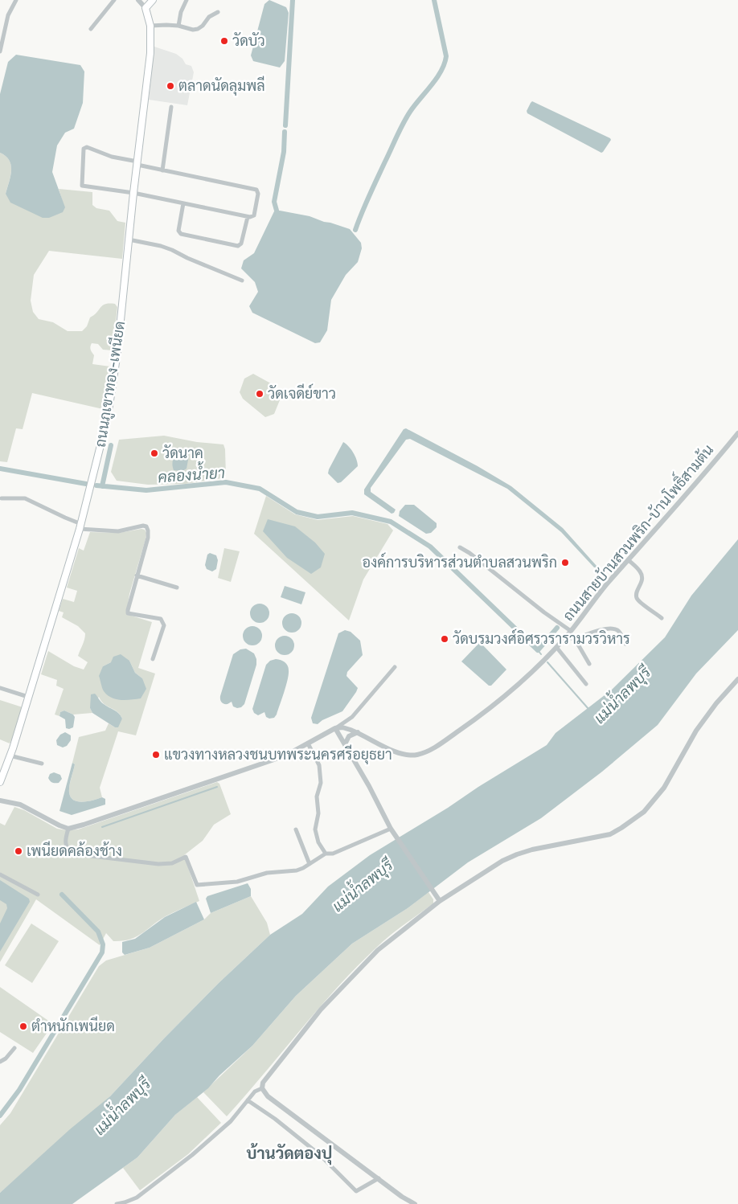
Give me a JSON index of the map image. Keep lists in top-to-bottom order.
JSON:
{
  "streets": {
    "main road": ["ถนนภูเขาทอง-เพนียด"],
    "street": ["ถนนสายบ้านสวนพริก-บ้านโพธิ์สามต้น"]
  },
  "districts": ["บ้านวัดตองปุ"],
  "water": ["คลองน้ำยา", "แม่น้ำลพบุรี"],
  "places": [
    "วัดบัว",
    "ตลาดนัดลุมพลี",
    "วัดเจดีย์ขาว",
    "วัดนาค",
    "องค์การบริหารส่วนตำบลสวนพริก",
    "วัดบรมวงศ์อิศรวรารามวรวิหาร",
    "แขวงทางหลวงชนบทพระนครศรีอยุธยา",
    "เพนียดคล้องช้าง",
    "ตำหนักเพนียด"
  ]
}
